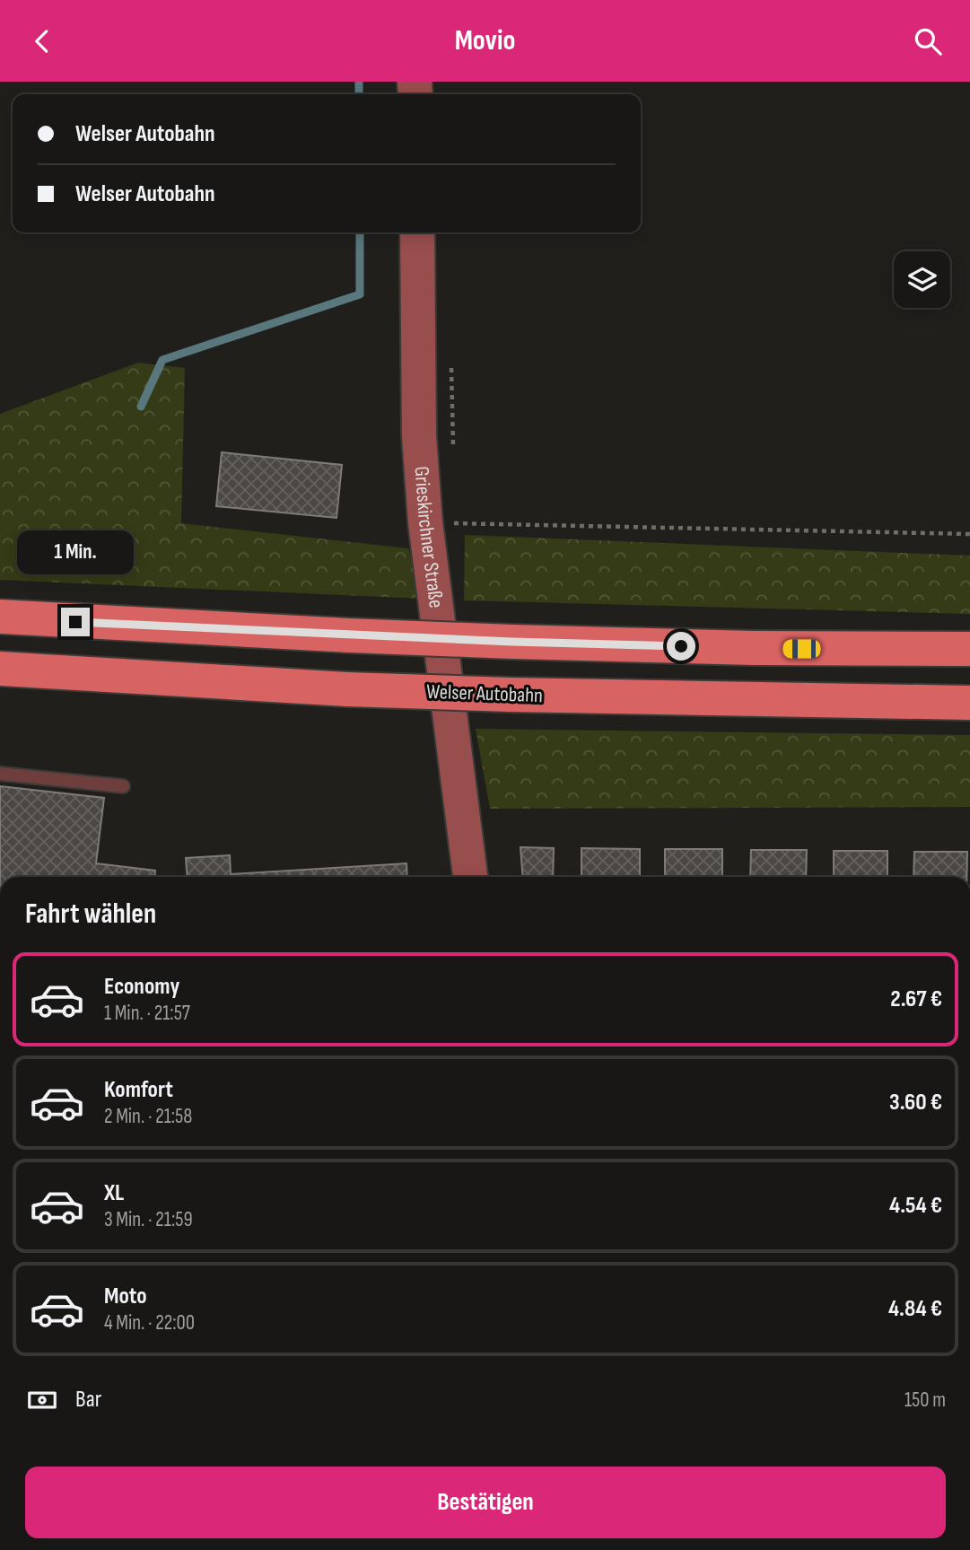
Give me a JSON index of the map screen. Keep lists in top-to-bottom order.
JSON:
{
  "streets": {
    "highway": ["Welser Autobahn"],
    "main road": ["Grieskirchner Straße"]
  },
  "page": {
    "header": "Movio",
    "banner": ["Welser Autobahn", "Welser Autobahn"],
    "bubble": "1 Min.",
    "heading": "Fahrt wählen",
    "list": [
      {
        "name": "Economy",
        "note": "1 Min. · 21:57",
        "value": "2.67 €"
      },
      {
        "name": "Komfort",
        "note": "2 Min. · 21:58",
        "value": "3.60 €"
      },
      {
        "name": "XL",
        "note": "3 Min. · 21:59",
        "value": "4.54 €"
      },
      {
        "name": "Moto",
        "note": "4 Min. · 22:00",
        "value": "4.84 €"
      }
    ],
    "pay": ["Bar", "150 m"],
    "buttons": "Bestätigen"
  }
}
